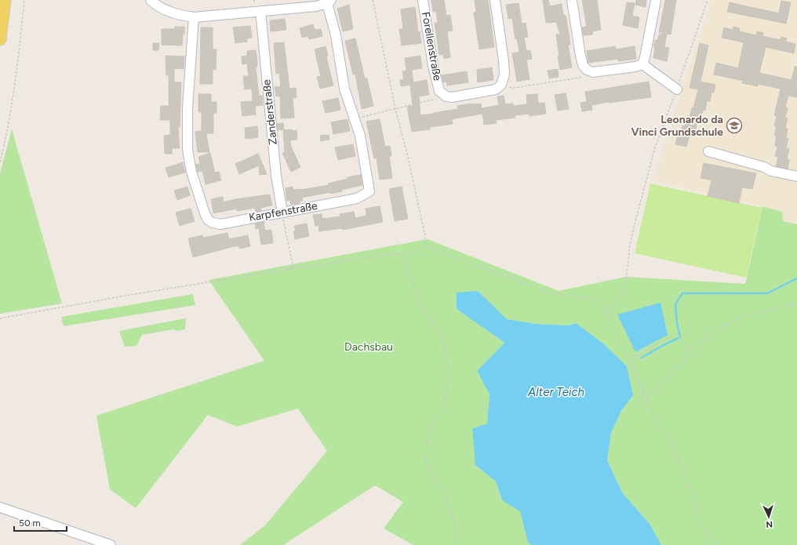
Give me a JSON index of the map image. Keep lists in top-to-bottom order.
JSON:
{
  "streets": {
    "street": ["Forellenstraße", "Zanderstraße", "Karpfenstraße"]
  },
  "crossings": [
    ["Zanderstraße", "Karpfenstraße"]
  ],
  "water": ["Alter Teich"],
  "parks": ["Dachsbau"],
  "places": {
    "school or university": ["Leonardo da Vinci Grundschule"]
  },
  "scale_bar": "50 m",
  "north": "bottom"
}
